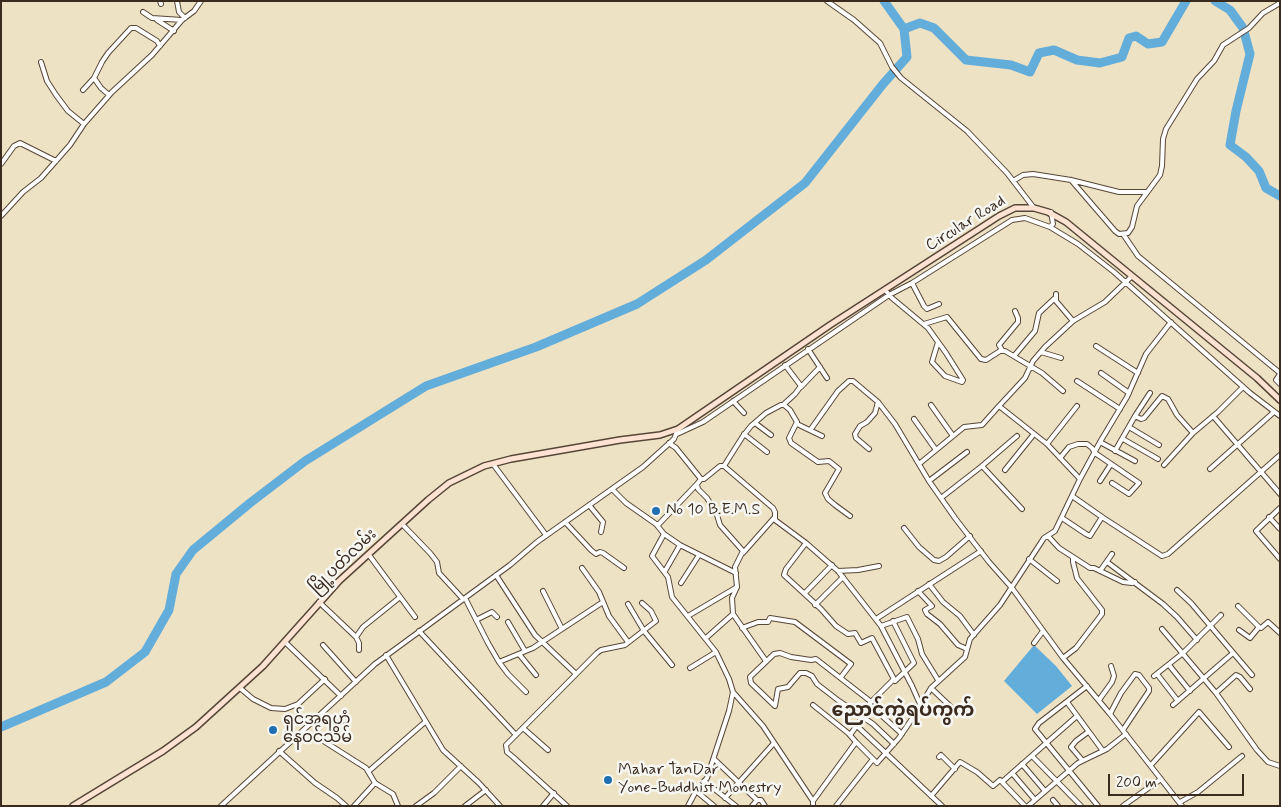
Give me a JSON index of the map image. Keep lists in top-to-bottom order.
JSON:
{
  "streets": {
    "main road": ["Circular Road", "မြို့ပတ်လမ်း"]
  },
  "crossings": [
    ["Circular Road", "မြို့ပတ်လမ်း"]
  ],
  "districts": ["ညောင်ကွဲရပ်ကွက်"],
  "places": ["No 10 B.E.M.S", "ရှင်အရဟံ နေဝင်သိမ်", "Mahar TanDar Yone-Buddhist Monestry"],
  "scale_bar": "200 m"
}
